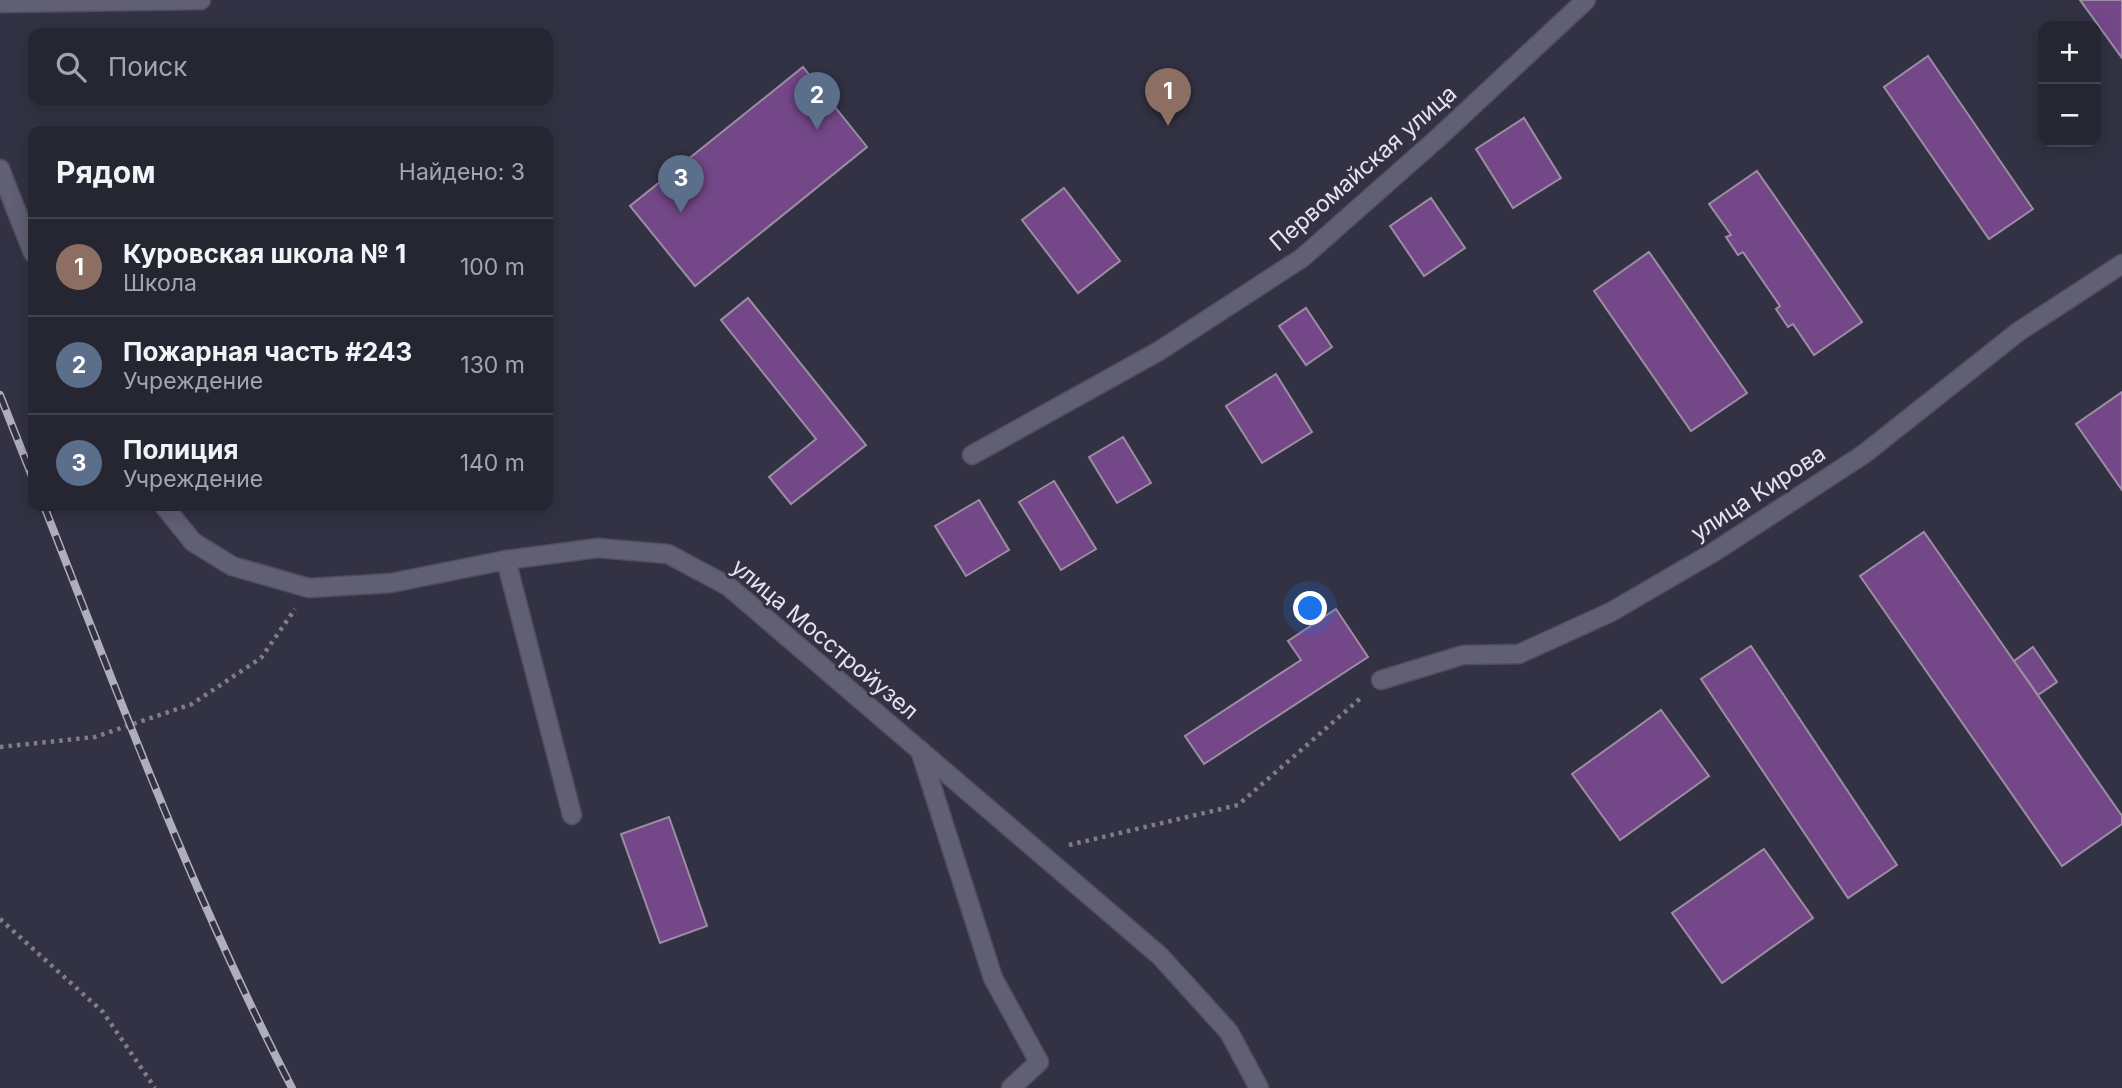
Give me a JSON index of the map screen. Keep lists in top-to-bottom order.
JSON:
{
  "streets": {
    "street": ["Первомайская улица", "улица Кирова", "улица Мосстройузел"]
  },
  "page": {
    "map_buttons": ["+", "−"],
    "search": "Поиск",
    "pins": ["1", "2", "3"],
    "heading": ["Рядом", "Найдено: 3"],
    "list": [
      {
        "mark": "1",
        "name": "Куровская школа № 1",
        "note": "Школа",
        "value": "100 m"
      },
      {
        "mark": "2",
        "name": "Пожарная часть #243",
        "note": "Учреждение",
        "value": "130 m"
      },
      {
        "mark": "3",
        "name": "Полиция",
        "note": "Учреждение",
        "value": "140 m"
      }
    ]
  }
}
